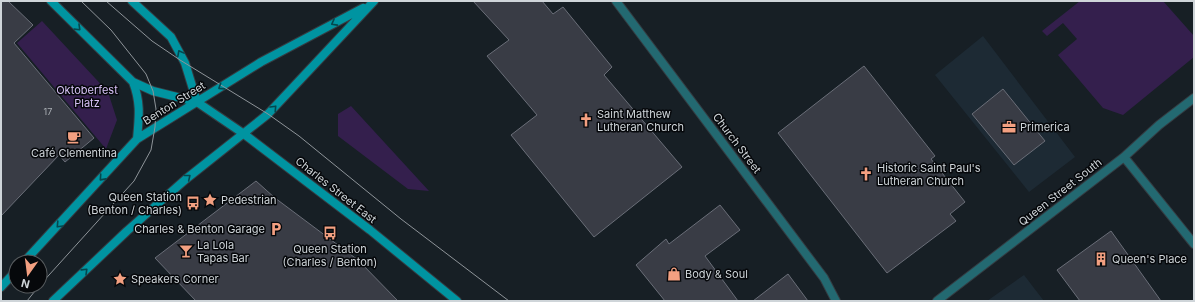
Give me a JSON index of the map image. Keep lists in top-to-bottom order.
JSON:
{
  "streets": {
    "main road": ["Benton Street", "Charles Street East"],
    "street": ["Church Street", "Queen Street South"]
  },
  "crossings": [
    ["Benton Street", "Charles Street East"]
  ],
  "parks": ["Oktoberfest Platz"],
  "places": {
    "church": ["Saint Matthew Lutheran Church", "Historic Saint Paul's Lutheran Church"],
    "office": ["Primerica"],
    "cafe": ["Café Clementina"],
    "place": ["Pedestrian", "Speakers Corner"],
    "bus stop": ["Queen Station (Benton / Charles)", "Queen Station (Charles / Benton)"],
    "parking": ["Charles & Benton Garage"],
    "bar": ["La Lola Tapas Bar"],
    "building": ["Queen's Place"],
    "shop": ["Body & Soul"]
  },
  "house_numbers": ["17"],
  "north": "bottom"
}
